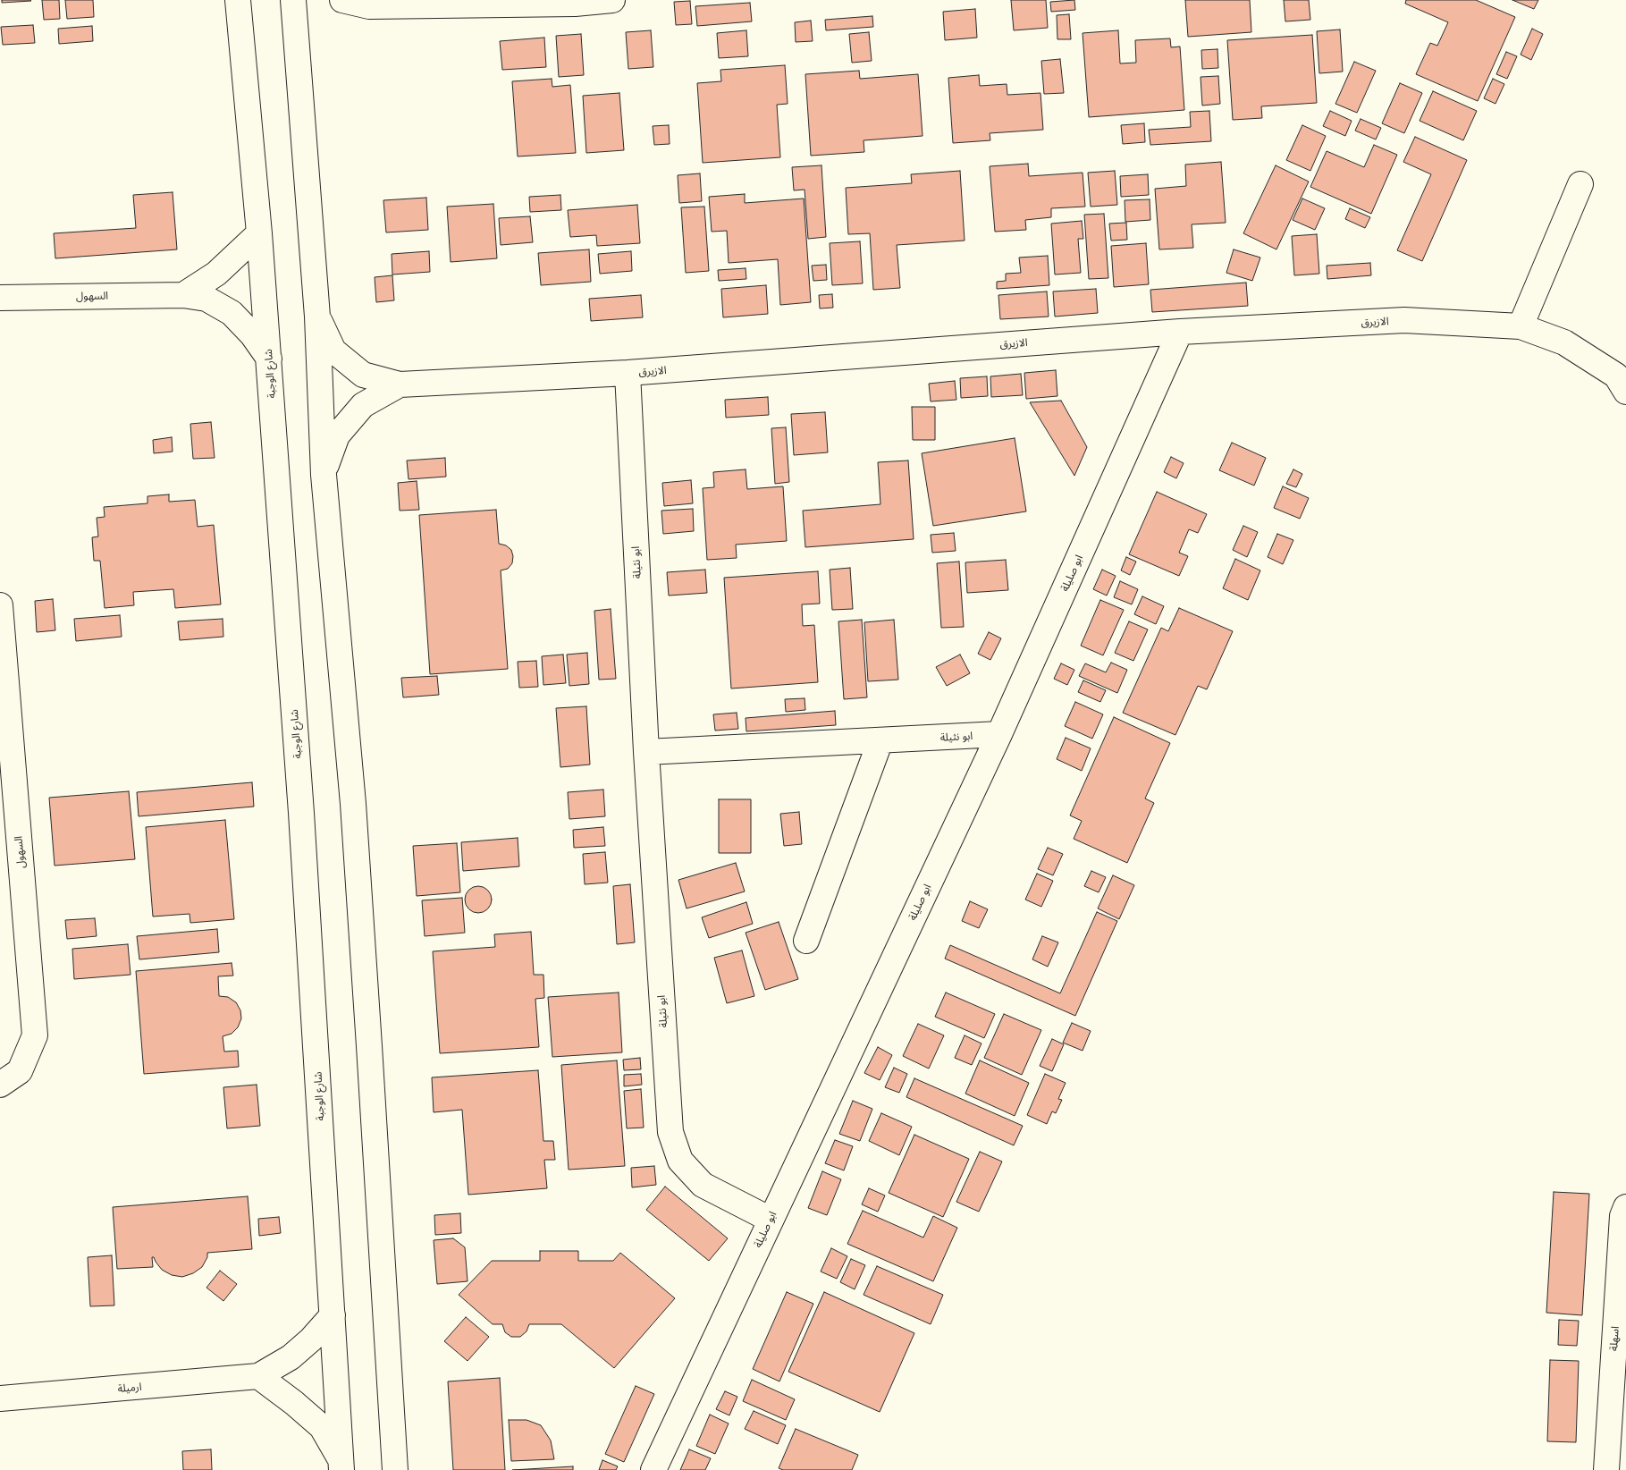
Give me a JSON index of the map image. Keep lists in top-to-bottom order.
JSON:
{
  "streets": {
    "street": [
      "السهول",
      "الازيرق",
      "شارع الوجبة",
      "ابو نثيلة",
      "ابو صليلة",
      "اسهلة",
      "ارميلة"
    ]
  },
  "crossings": [
    ["السهول", "شارع الوجبة"],
    ["الازيرق", "ابو نثيلة"],
    ["الازيرق", "ابو صليلة"],
    ["شارع الوجبة", "ارميلة"],
    ["ابو نثيلة", "ابو صليلة"]
  ]
}
